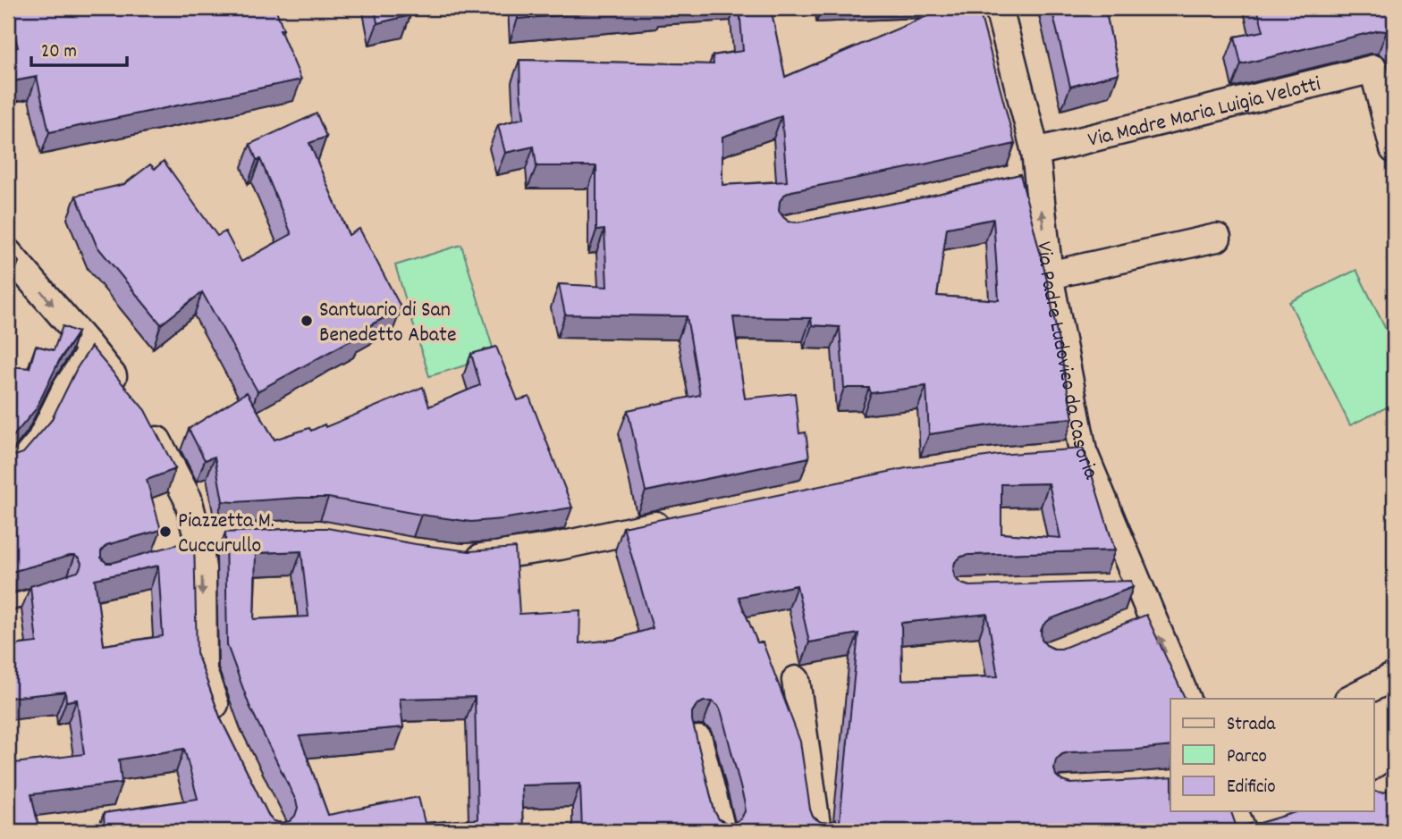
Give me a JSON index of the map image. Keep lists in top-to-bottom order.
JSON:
{
  "streets": {
    "street": ["Via Madre Maria Luigia Velotti", "Via Padre Ludovico da Casoria"]
  },
  "crossings": [
    ["Via Madre Maria Luigia Velotti", "Via Padre Ludovico da Casoria"]
  ],
  "one_way": ["Via Padre Ludovico da Casoria"],
  "places": ["Santuario di San Benedetto Abate", "Piazzetta M. Cuccurullo"],
  "legend": ["Strada", "Parco", "Edificio"],
  "scale_bar": "20 m"
}
